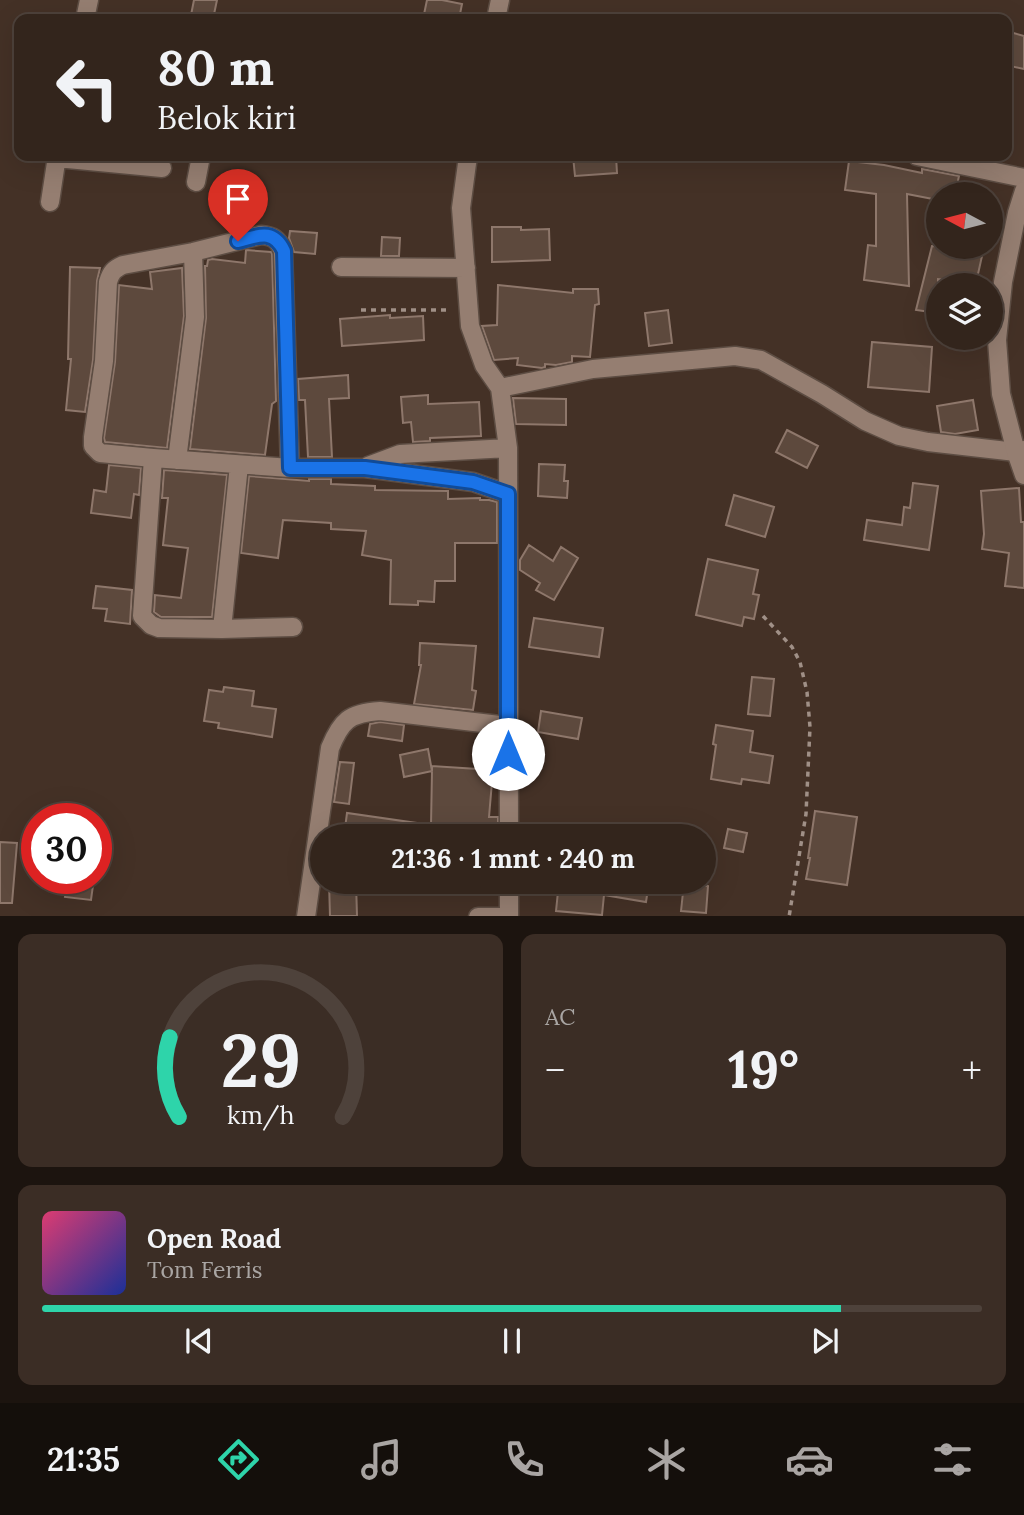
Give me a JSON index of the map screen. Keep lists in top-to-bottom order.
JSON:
{
  "north": "left",
  "page": {
    "turn": ["80 m", "Belok kiri"],
    "limit": "30",
    "trip": "21:36 · 1 mnt · 240 m",
    "tile": "AC",
    "heat": ["−", "19°", "+"],
    "song": ["Open Road", "Tom Ferris"],
    "tabs": "21:35",
    "gauge": ["29", "km/h"]
  }
}
